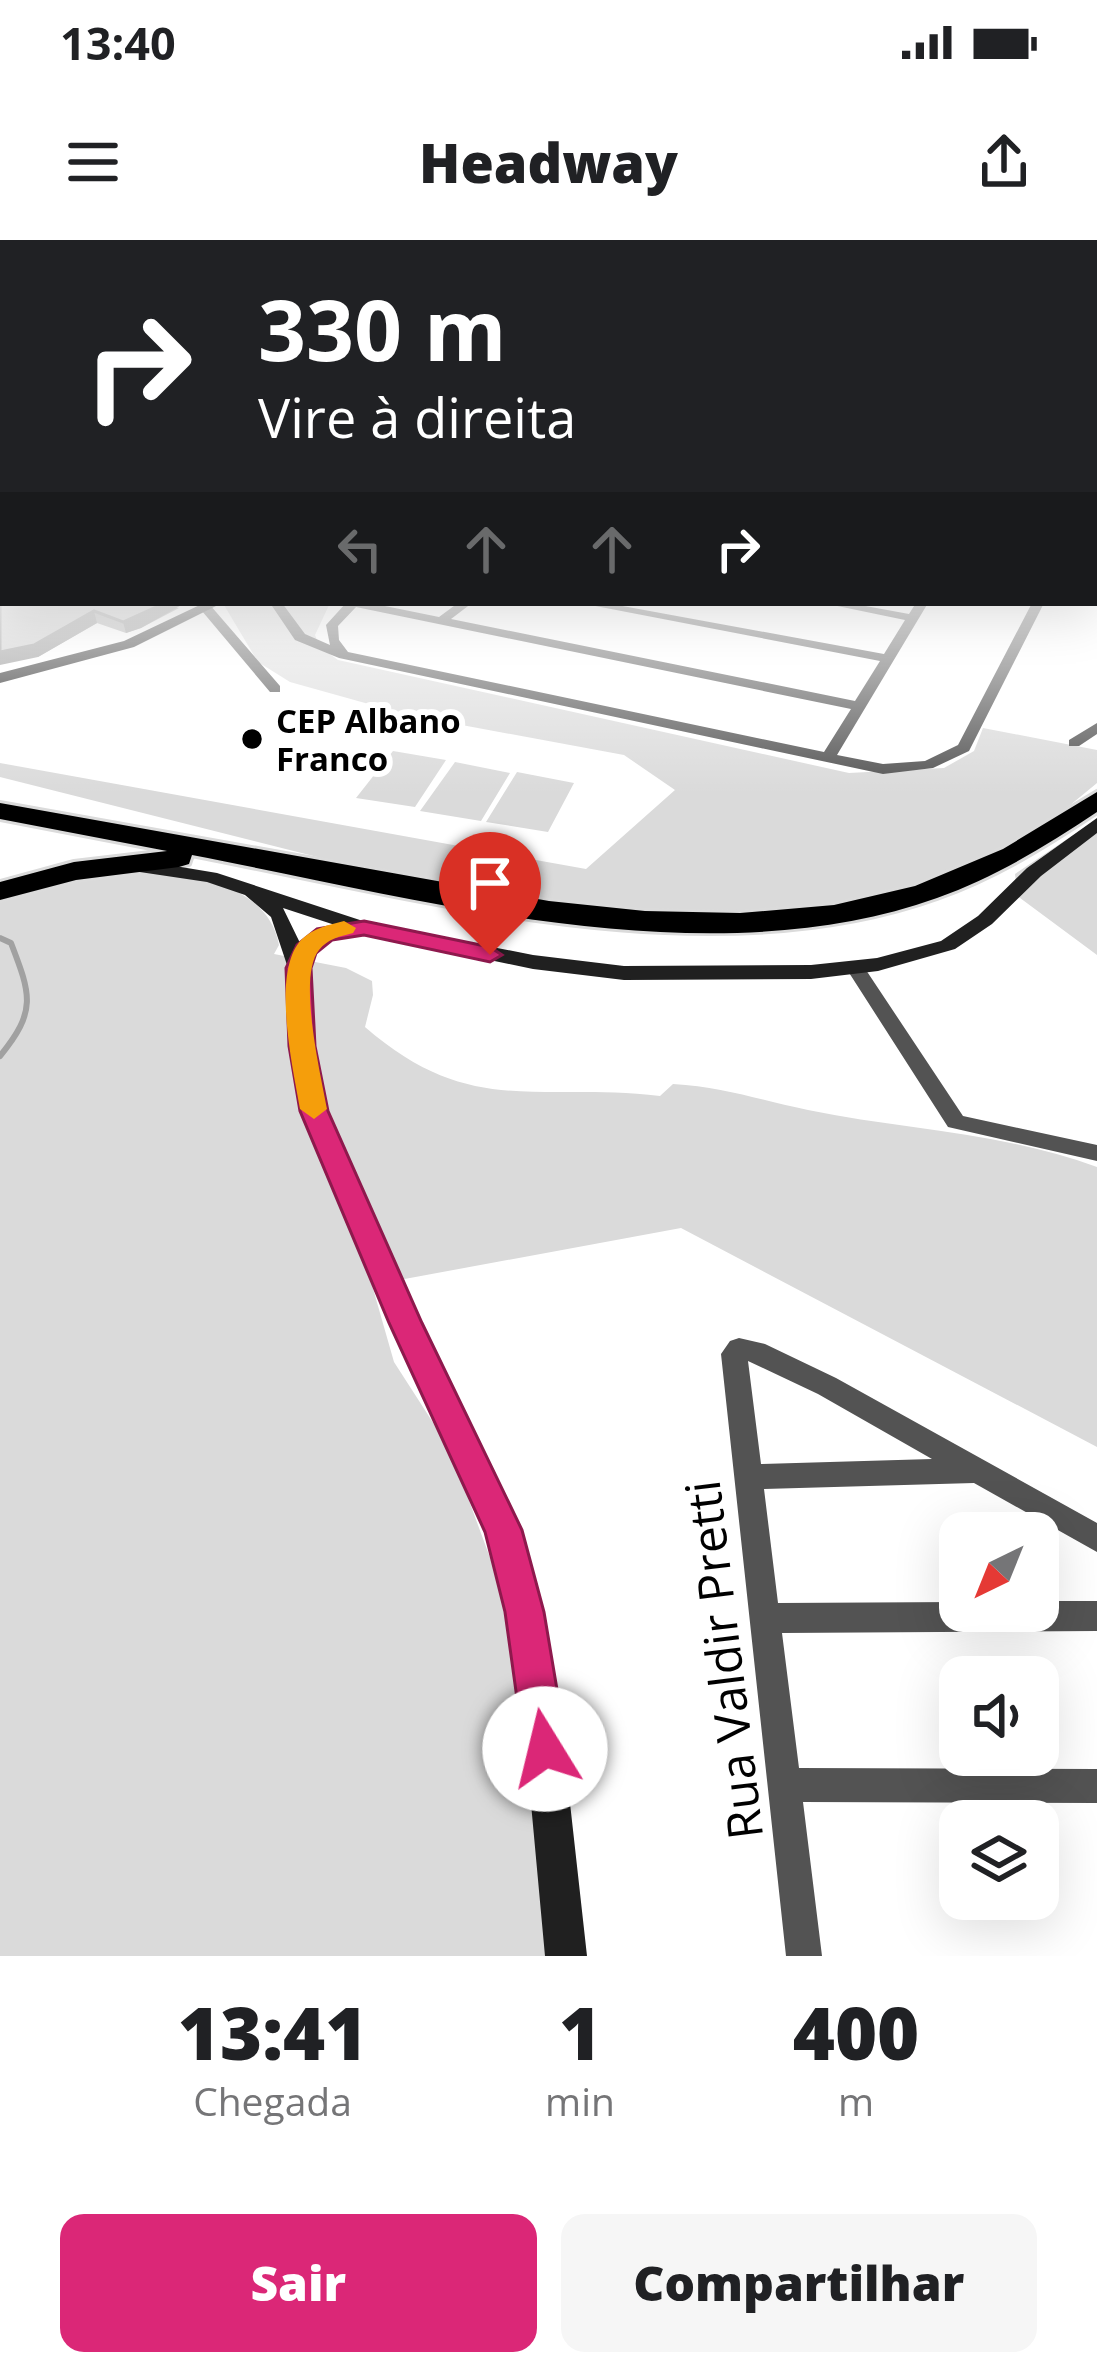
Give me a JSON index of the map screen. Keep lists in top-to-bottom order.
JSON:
{
  "streets": {
    "street": ["Rua Valdir Pretti"]
  },
  "places": ["CEP Albano Franco"],
  "north": "bottom left",
  "page": {
    "status": "13:40",
    "header": "Headway",
    "turn": ["330 m", "Vire à direita"],
    "eta": [
      "13:41",
      "Chegada",
      "1",
      "min",
      "400",
      "m"
    ],
    "buttons": ["Sair", "Compartilhar"]
  }
}
